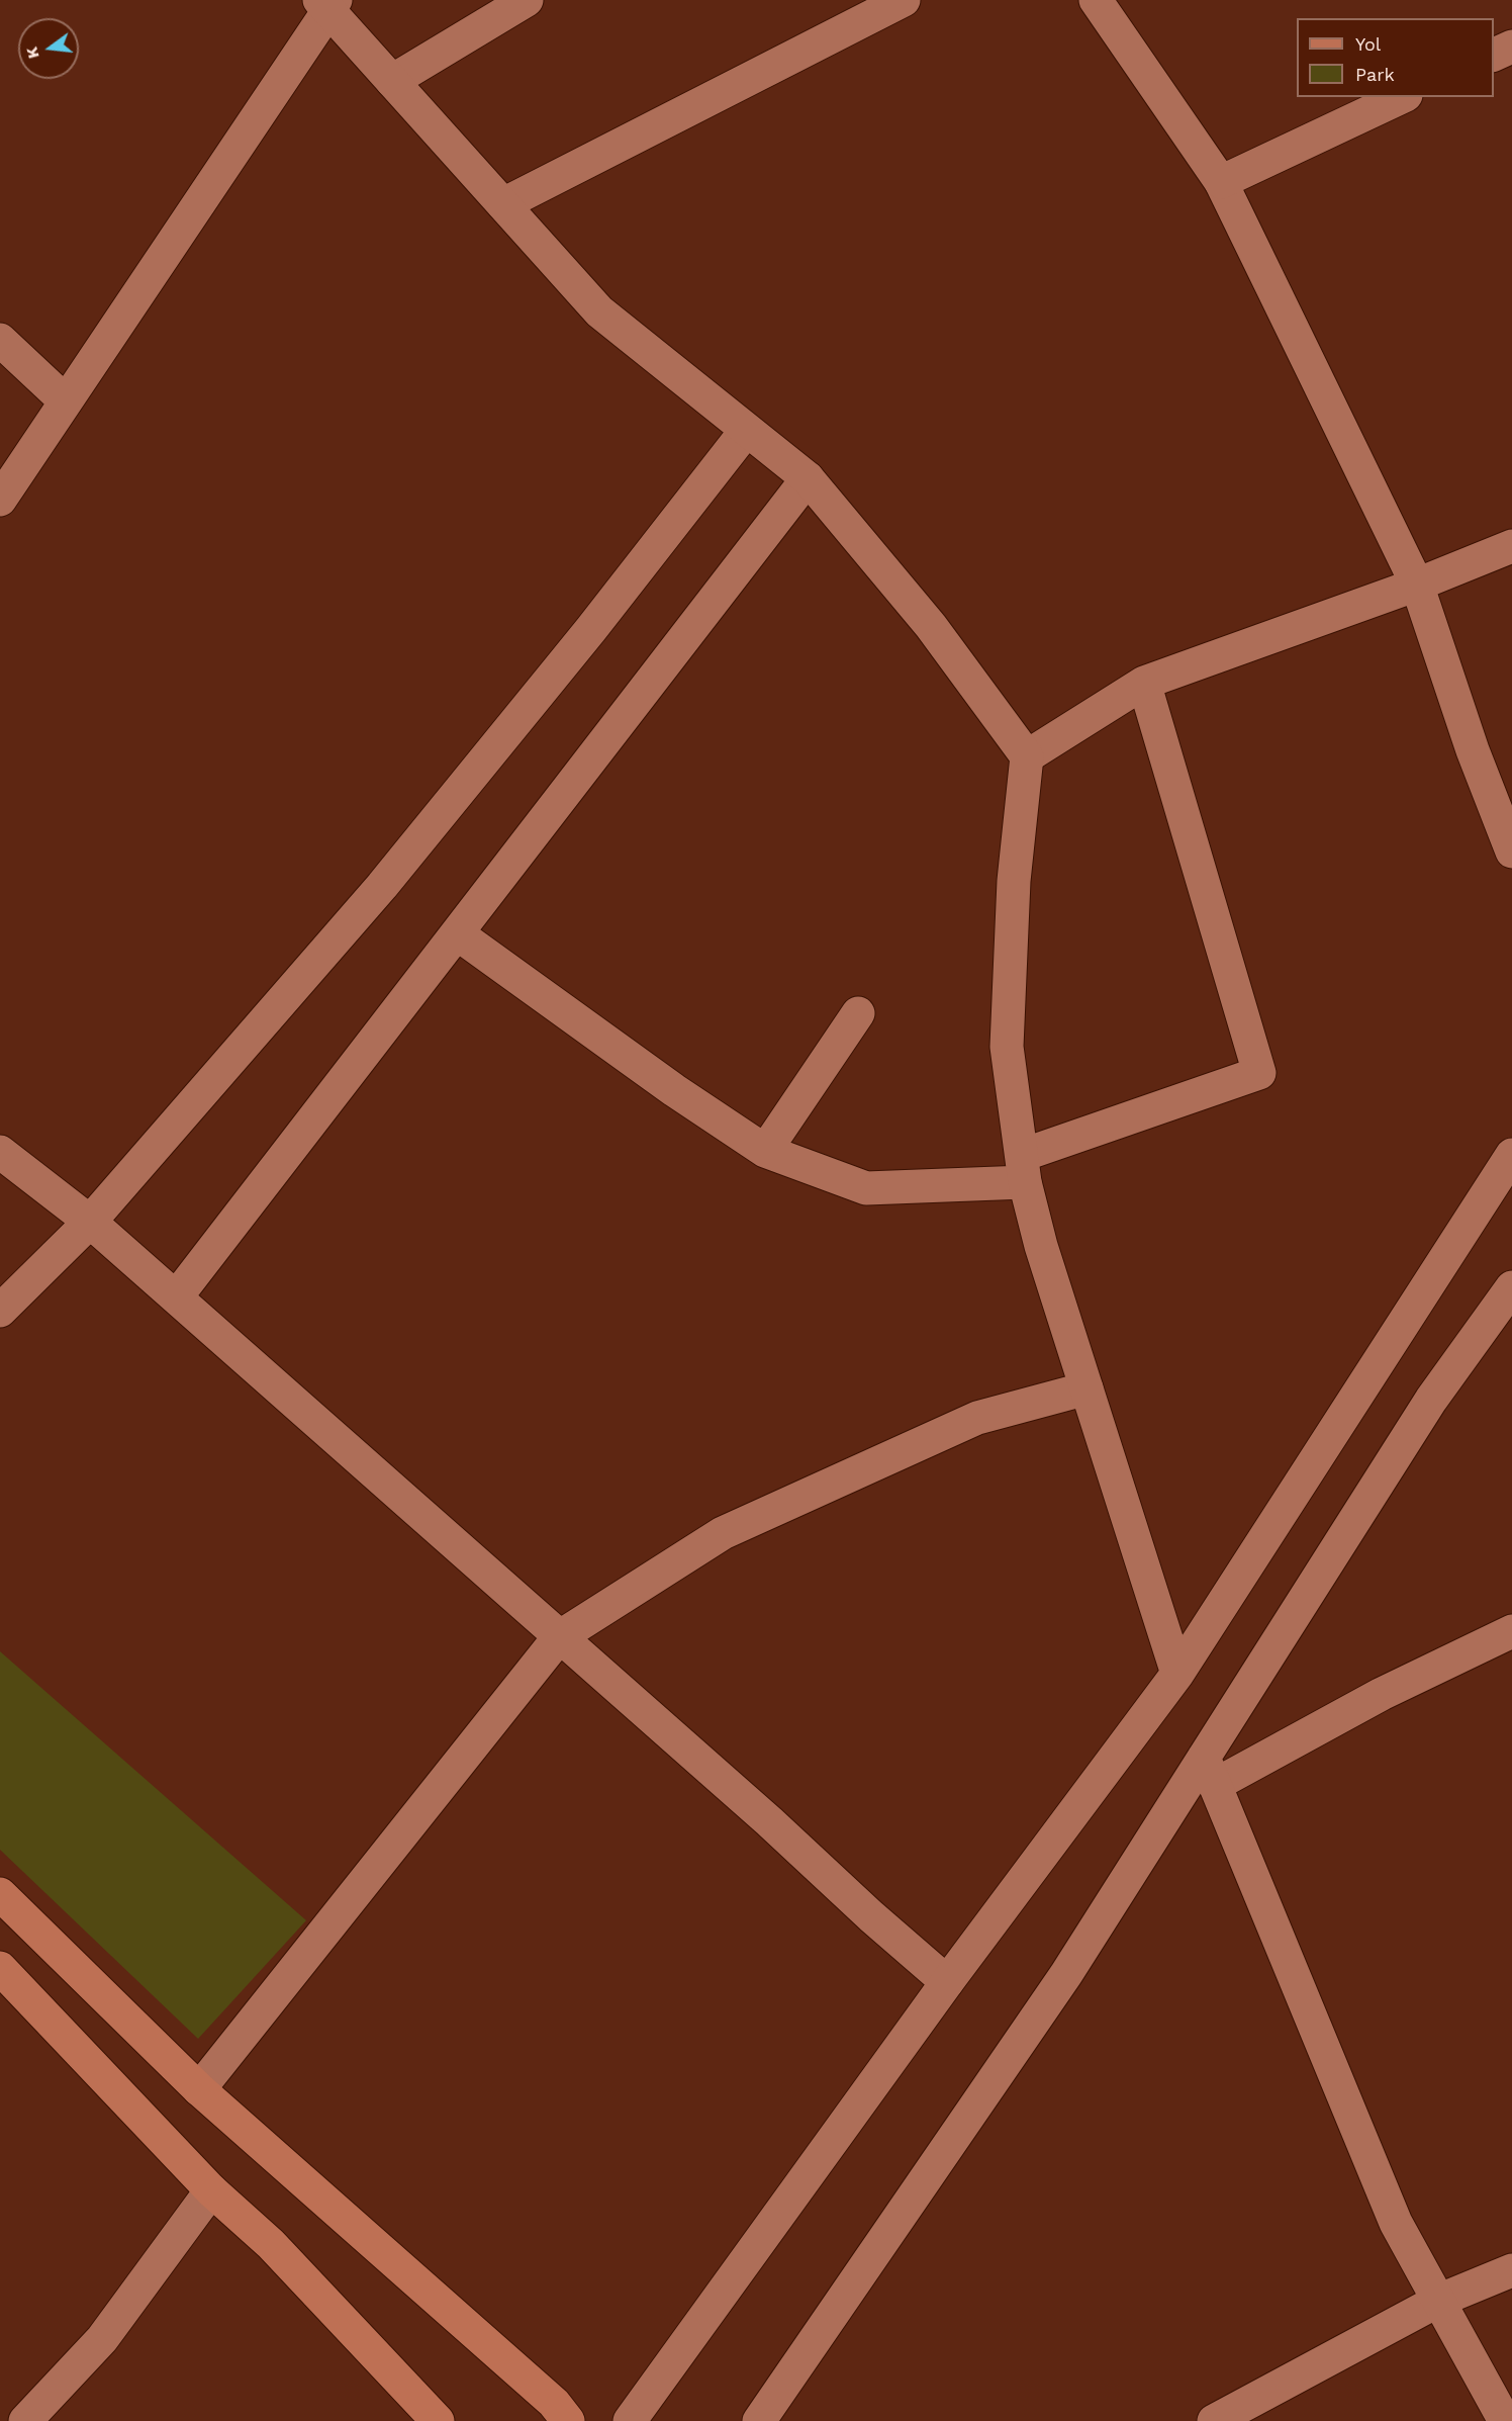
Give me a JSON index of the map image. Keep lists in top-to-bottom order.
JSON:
{
  "legend": ["Yol", "Park"],
  "north": "left"
}
